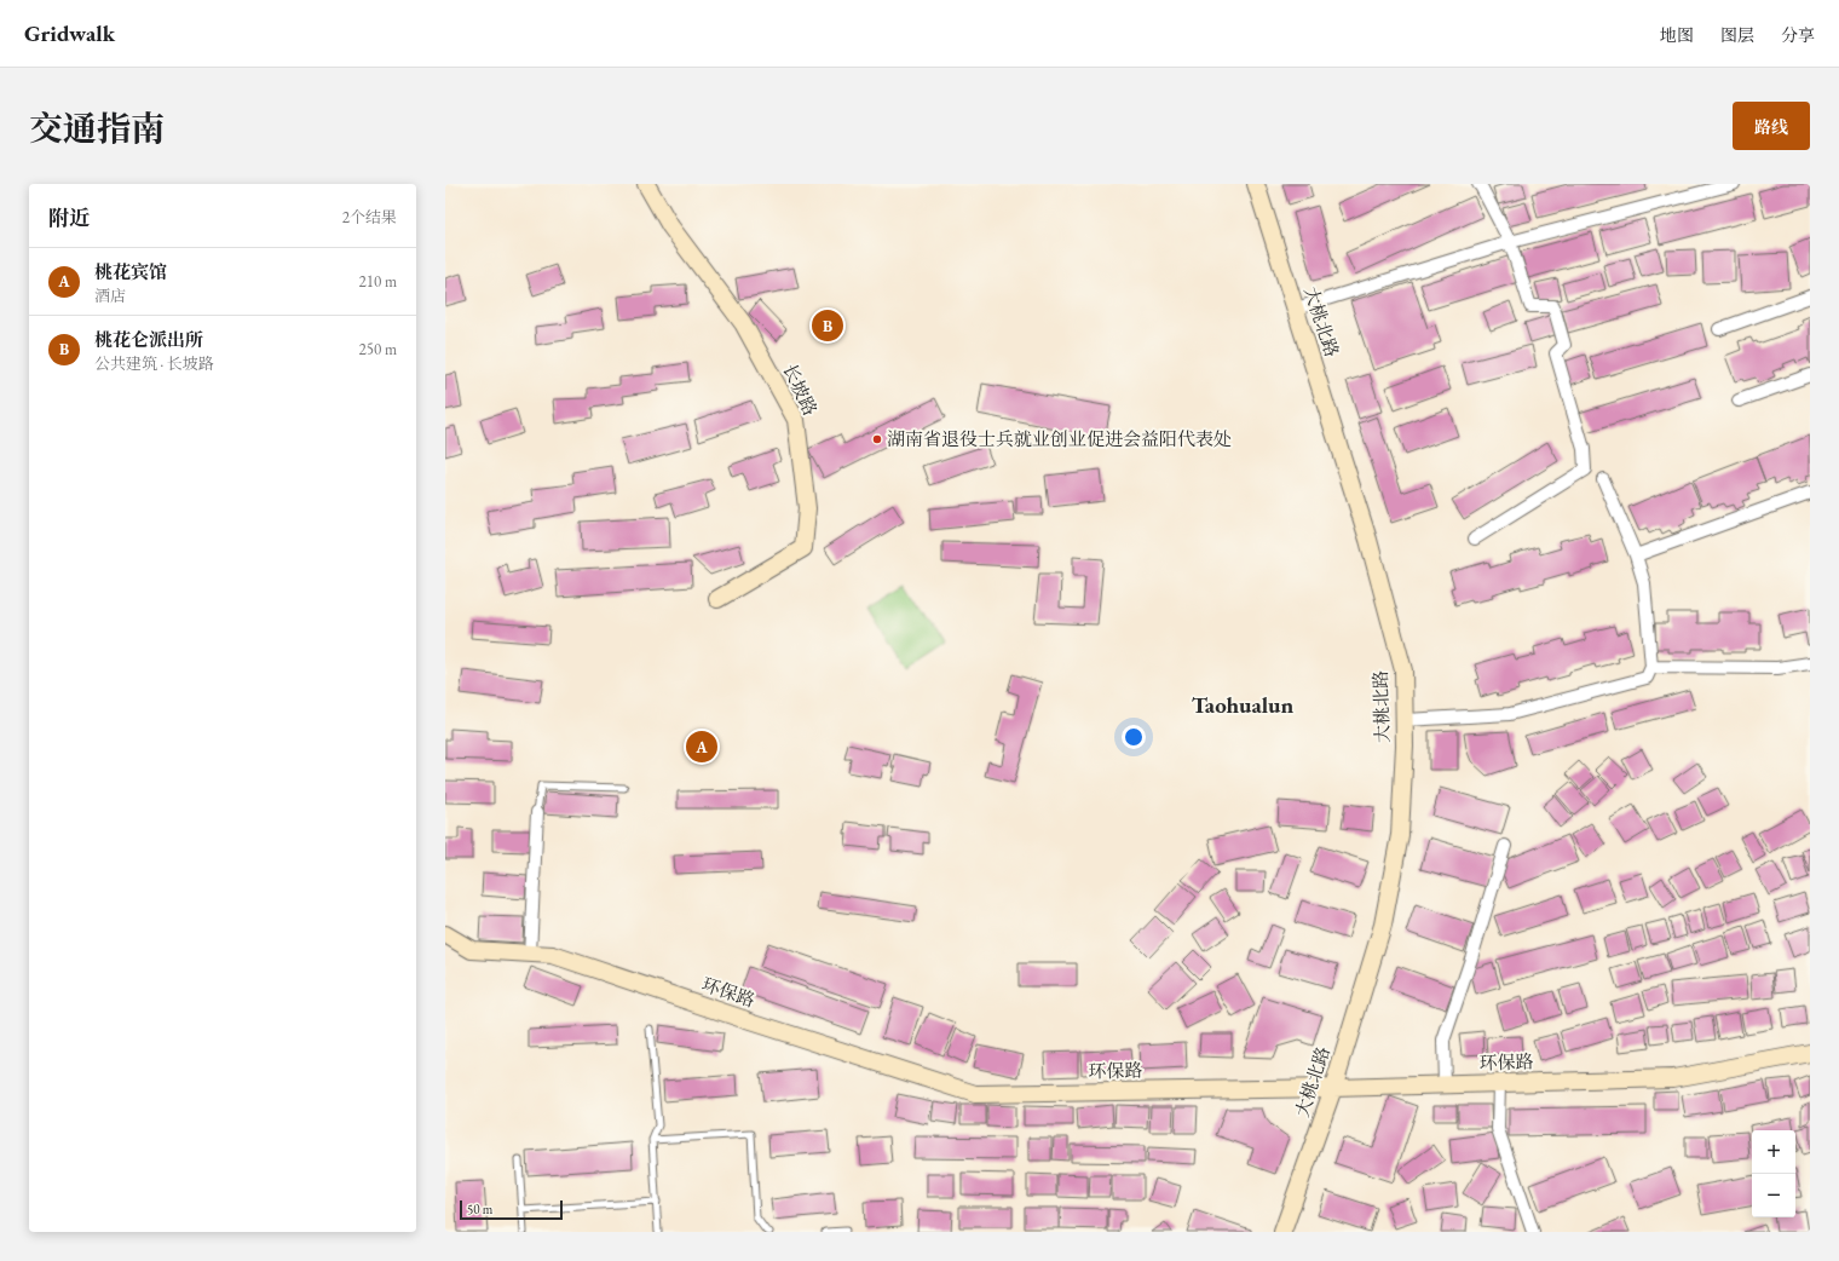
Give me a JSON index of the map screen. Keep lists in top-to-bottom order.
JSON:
{
  "streets": {
    "street": ["大桃北路", "长坡路", "环保路"]
  },
  "crossings": [
    ["大桃北路", "环保路"]
  ],
  "districts": ["Taohualun"],
  "places": ["湖南省退役士兵就业创业促进会益阳代表处"],
  "scale_bar": "50 m",
  "page": {
    "header": "Gridwalk",
    "nav": ["地图", "图层", "分享"],
    "title": "交通指南",
    "buttons": "路线",
    "heading": ["附近", "2个结果"],
    "list": [
      {
        "mark": "A",
        "name": "桃花宾馆",
        "note": "酒店",
        "value": "210 m"
      },
      {
        "mark": "B",
        "name": "桃花仑派出所",
        "note": "公共建筑 · 长坡路",
        "value": "250 m"
      }
    ],
    "pins": ["B", "A"],
    "map_buttons": ["+", "−"],
    "scale": "50 m"
  }
}
